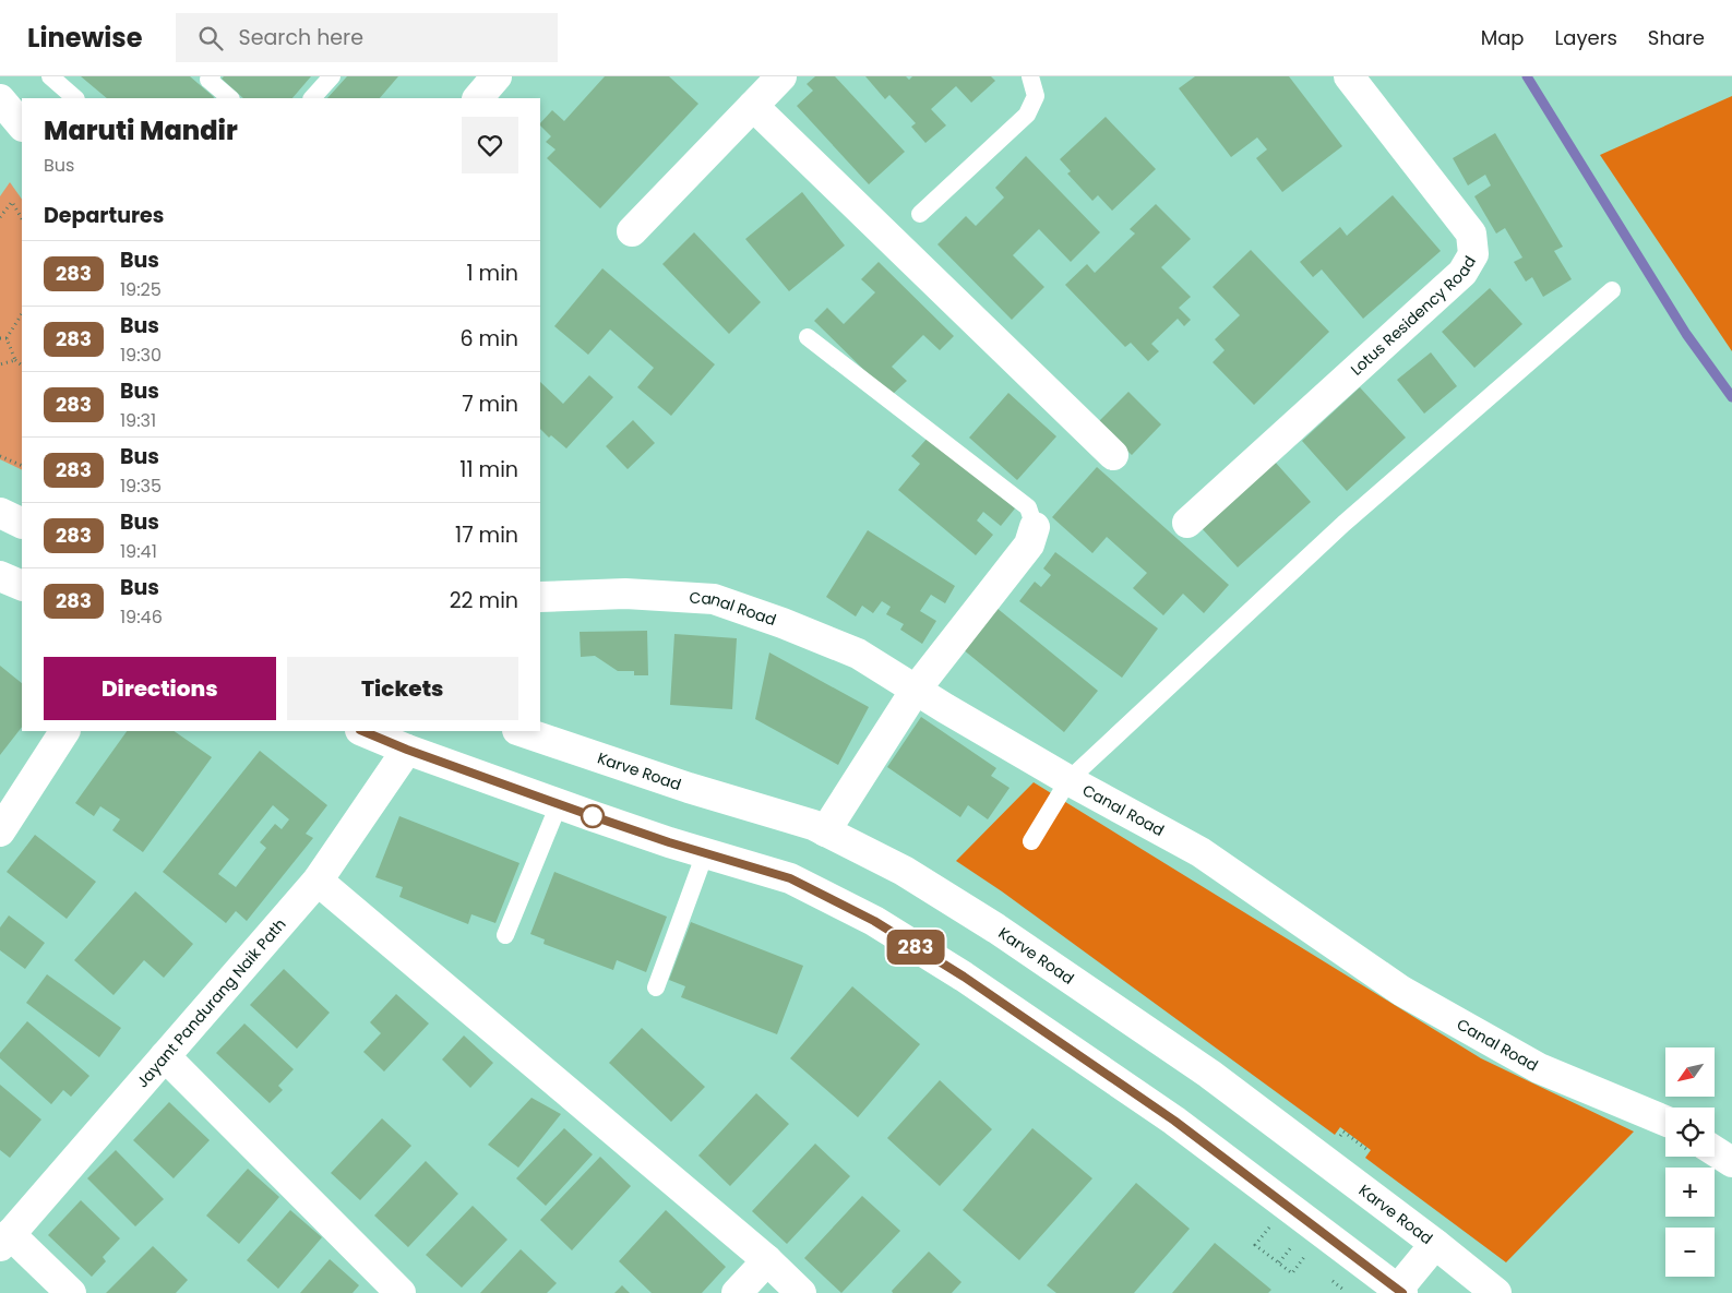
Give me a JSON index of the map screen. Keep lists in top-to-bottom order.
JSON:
{
  "streets": {
    "street": [
      "Lotus Residency Road",
      "Canal Road",
      "Karve Road",
      "Jayant Pandurang Naik Path"
    ]
  },
  "lines": ["bus line 283"],
  "north": "bottom left",
  "page": {
    "header": "Linewise",
    "search": "Search here",
    "nav": ["Map", "Layers", "Share"],
    "on_map": "283",
    "heading": [
      ["Maruti Mandir", "Bus"],
      "Departures"
    ],
    "list": [
      {
        "mark": "283",
        "name": "Bus",
        "note": "19:25",
        "value": "1 min"
      },
      {
        "mark": "283",
        "name": "Bus",
        "note": "19:30",
        "value": "6 min"
      },
      {
        "mark": "283",
        "name": "Bus",
        "note": "19:31",
        "value": "7 min"
      },
      {
        "mark": "283",
        "name": "Bus",
        "note": "19:35",
        "value": "11 min"
      },
      {
        "mark": "283",
        "name": "Bus",
        "note": "19:41",
        "value": "17 min"
      },
      {
        "mark": "283",
        "name": "Bus",
        "note": "19:46",
        "value": "22 min"
      }
    ],
    "buttons": ["Directions", "Tickets"],
    "map_buttons": ["+", "−"]
  }
}
